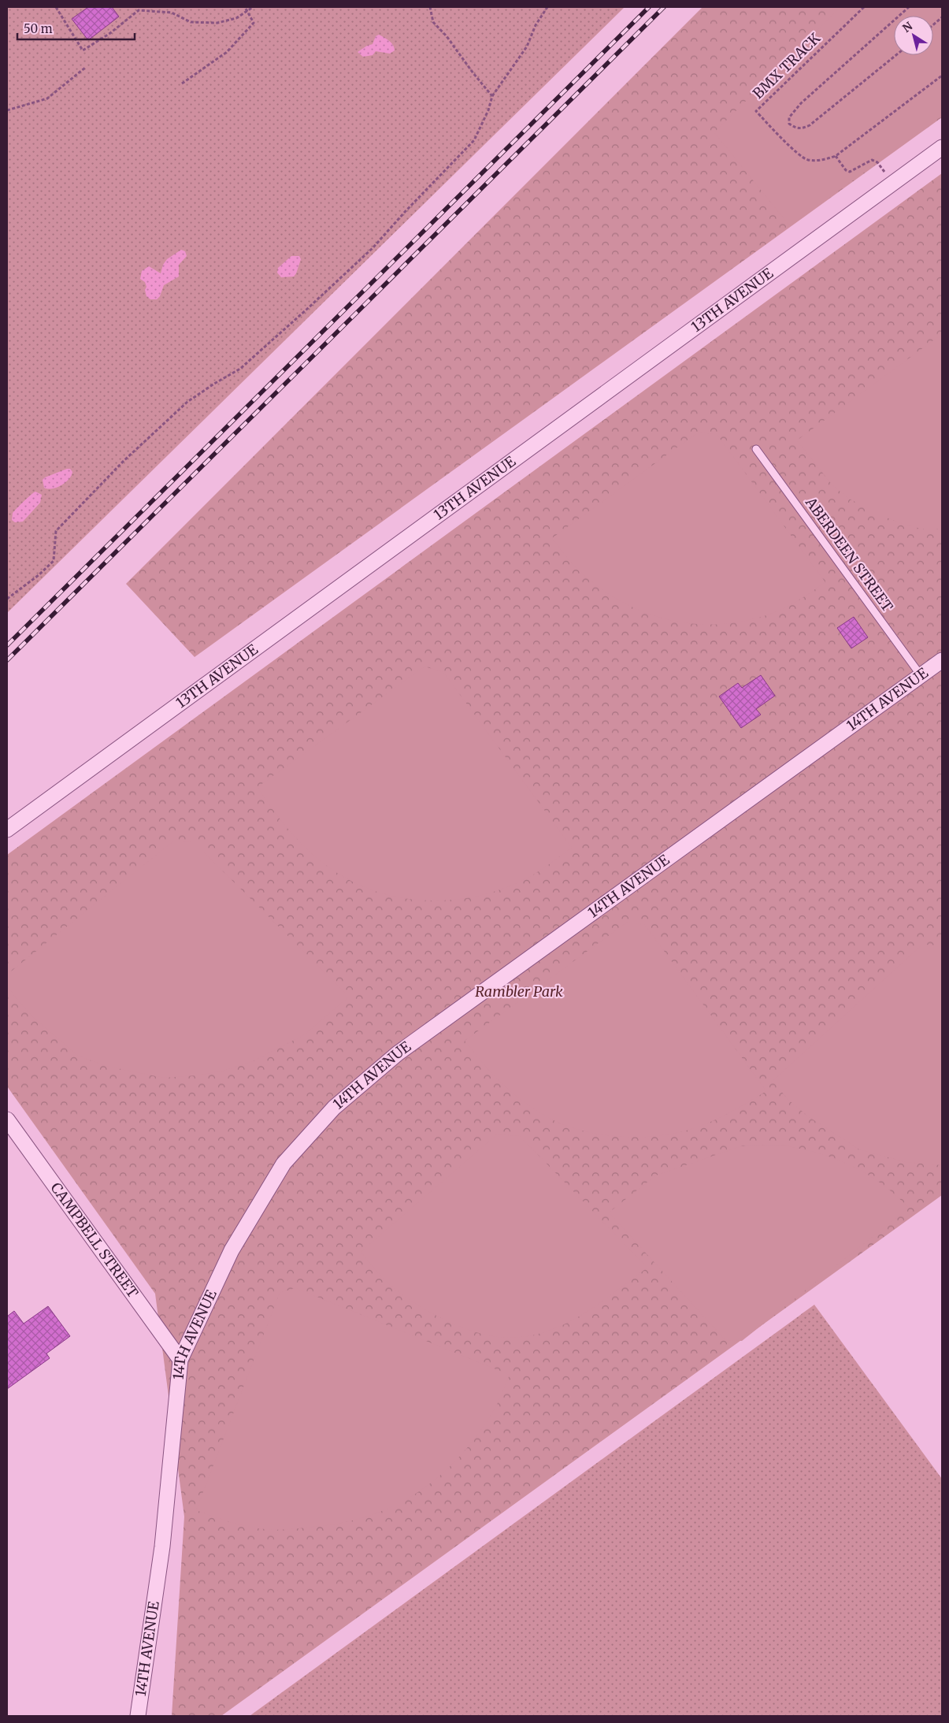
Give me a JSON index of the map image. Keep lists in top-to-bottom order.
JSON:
{
  "streets": {
    "street": ["13TH AVENUE", "14TH AVENUE", "CAMPBELL STREET"],
    "lane": ["ABERDEEN STREET"],
    "path": ["BMX TRACK"]
  },
  "crossings": [
    ["ABERDEEN STREET", "14TH AVENUE"],
    ["14TH AVENUE", "CAMPBELL STREET"]
  ],
  "parks": ["Rambler Park"],
  "scale_bar": "50 m",
  "north": "top left"
}
